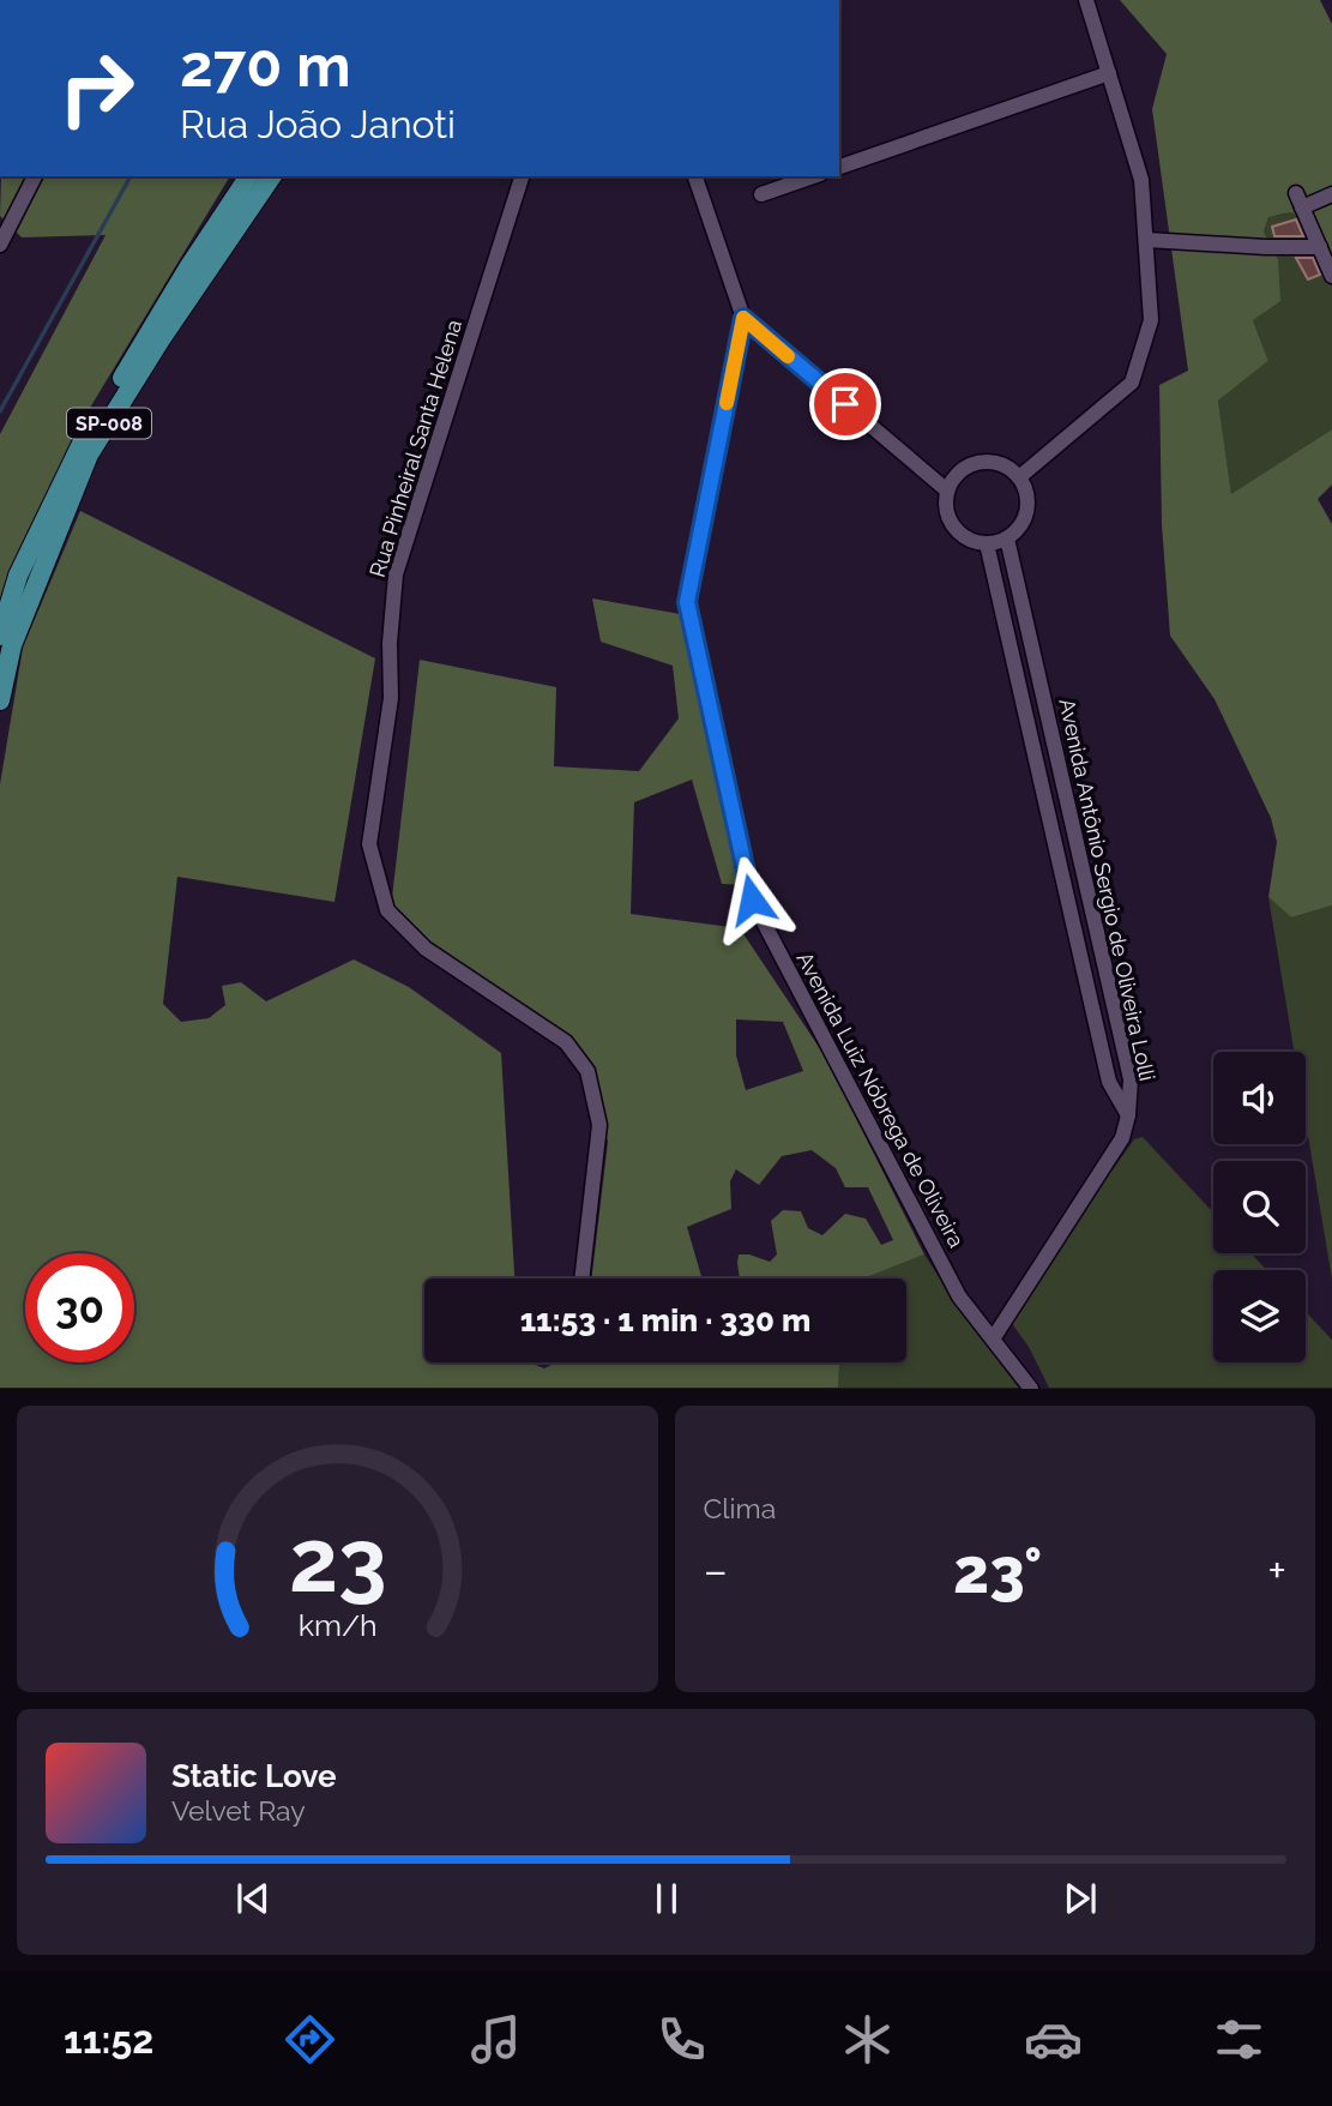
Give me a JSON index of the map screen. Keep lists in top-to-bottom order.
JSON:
{
  "streets": {
    "main road": ["SP-008"],
    "street": ["Rua Pinheiral Santa Helena", "Avenida Antônio Sergio de Oliveira Lolli", "Avenida Luiz Nóbrega de Oliveira"]
  },
  "page": {
    "turn": ["270 m", "Rua João Janoti"],
    "limit": "30",
    "trip": "11:53 · 1 min · 330 m",
    "tile": "Clima",
    "heat": ["−", "23°", "+"],
    "song": ["Static Love", "Velvet Ray"],
    "tabs": "11:52",
    "gauge": ["23", "km/h"]
  }
}
